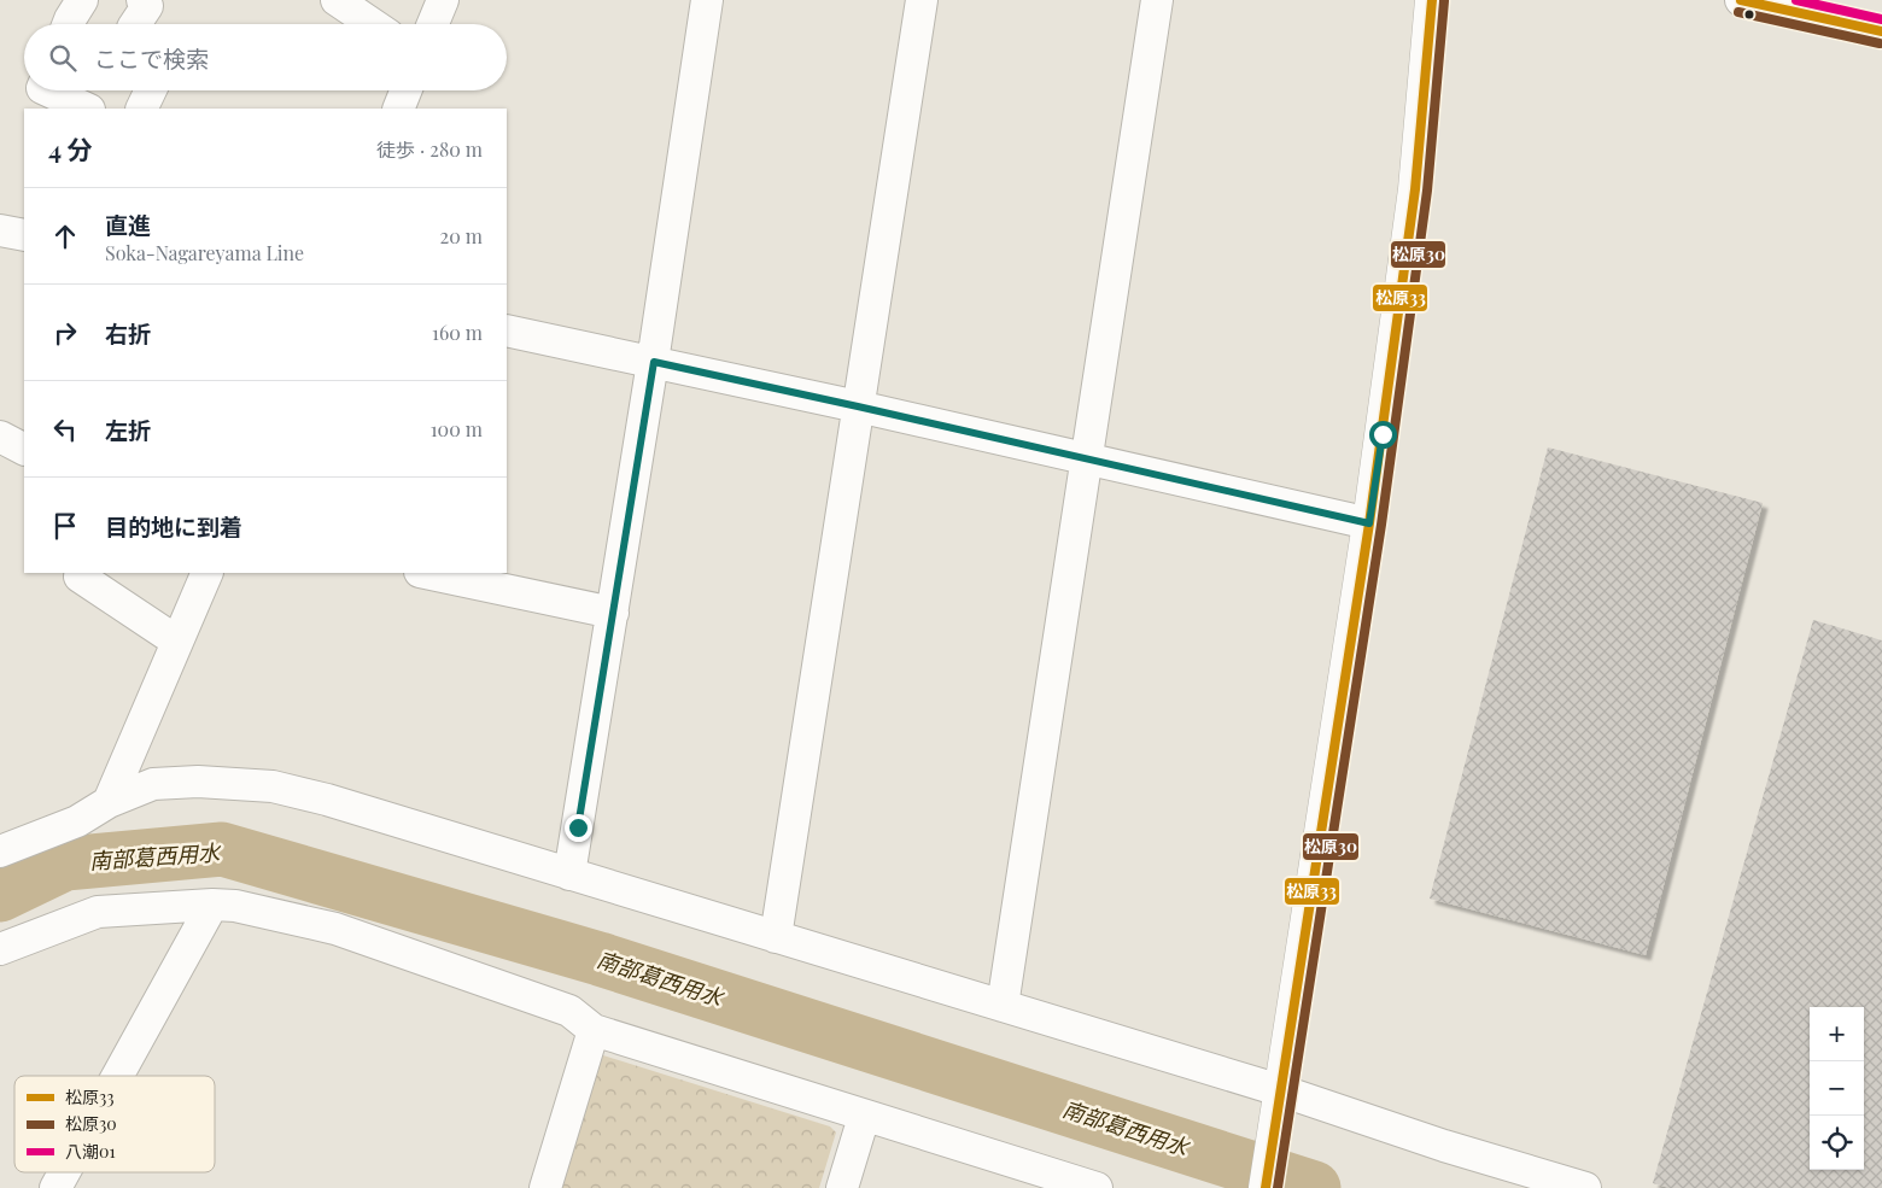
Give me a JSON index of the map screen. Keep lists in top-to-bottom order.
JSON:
{
  "water": ["南部葛西用水"],
  "lines": ["transit line 松原33", "transit line 八潮01", "transit line 松原30"],
  "legend": ["松原33", "松原30", "八潮01"],
  "page": {
    "search": "ここで検索",
    "heading": ["4 分", "徒歩 · 280 m"],
    "list": [
      ["直進", "Soka-Nagareyama Line", "20 m"],
      ["右折", "160 m"],
      ["左折", "100 m"],
      "目的地に到着"
    ],
    "map_buttons": ["+", "−"]
  }
}
